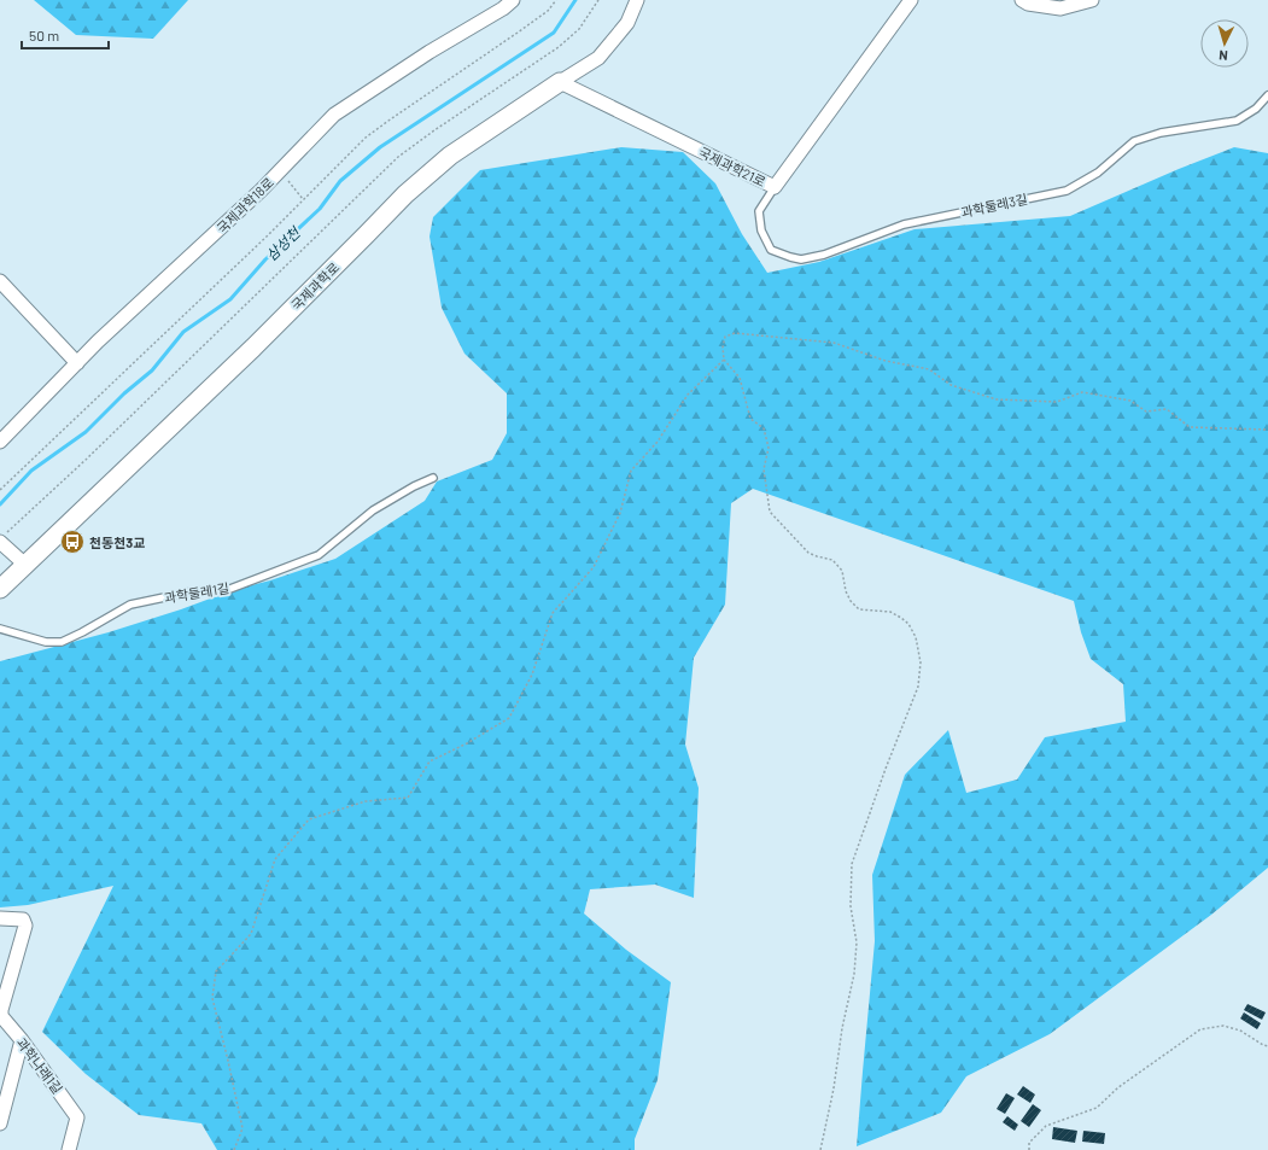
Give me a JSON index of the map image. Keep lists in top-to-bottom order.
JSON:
{
  "streets": {
    "street": [
      "국제과학21로",
      "국제과학18로",
      "국제과학로",
      "과학나래1길"
    ],
    "lane": ["과학둘레3길", "과학둘레1길"]
  },
  "crossings": [
    ["국제과학21로", "과학둘레3길"],
    ["국제과학21로", "국제과학로"]
  ],
  "water": ["삼성천"],
  "places": {
    "bus stop": ["천동천3교"]
  },
  "scale_bar": "50 m",
  "north": "bottom"
}
